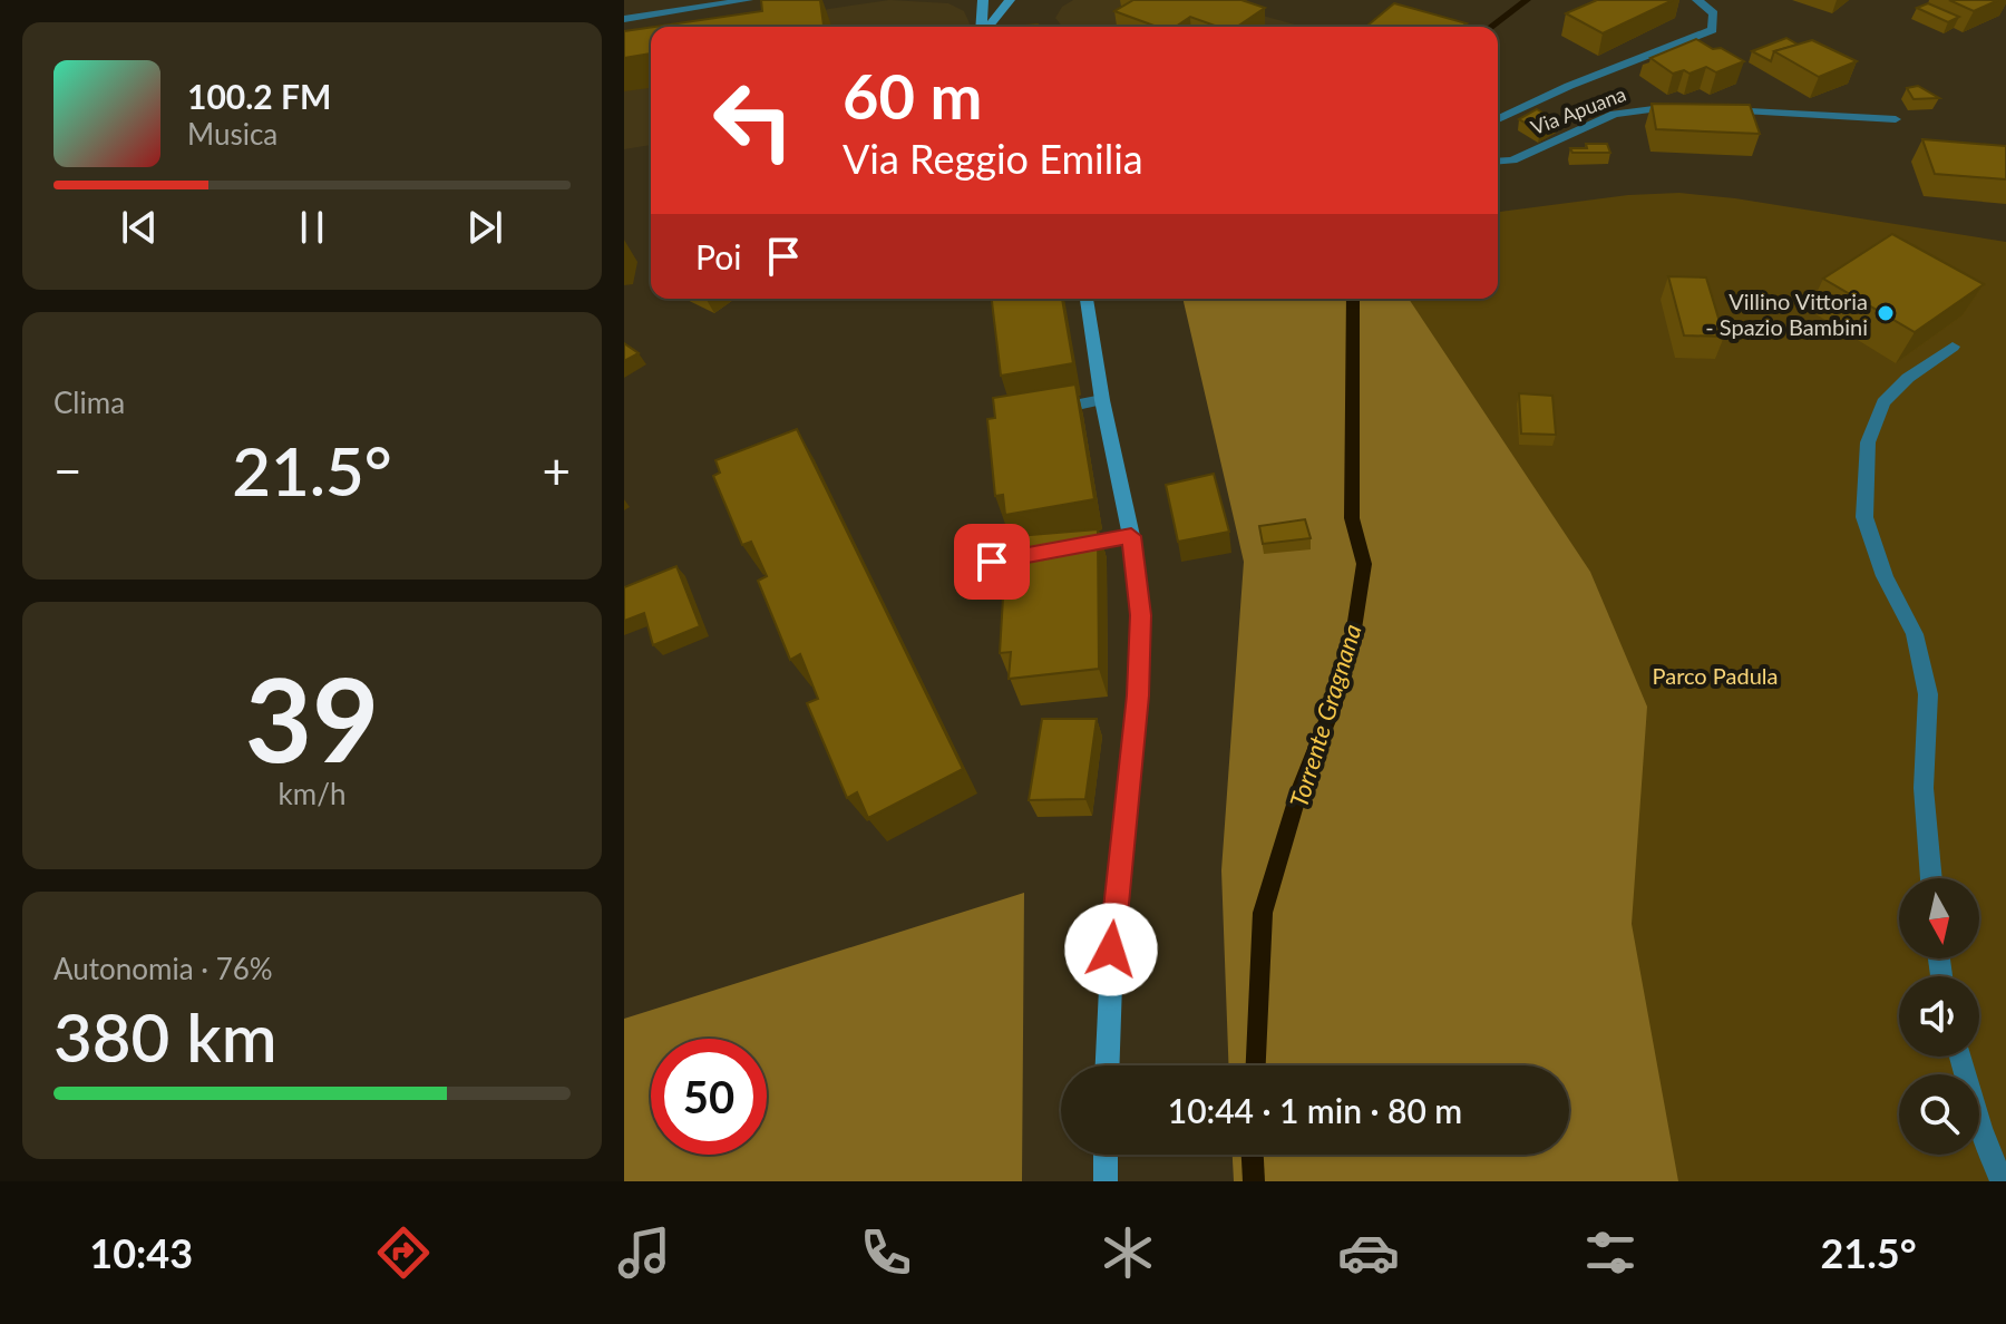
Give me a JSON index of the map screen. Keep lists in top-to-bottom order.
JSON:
{
  "streets": {
    "street": ["Via Apuana"]
  },
  "water": ["Torrente Gragnana"],
  "parks": ["Parco Padula"],
  "places": ["Villino Vittoria - Spazio Bambini"],
  "north": "bottom",
  "page": {
    "turn": ["60 m", "Via Reggio Emilia"],
    "song": ["100.2 FM", "Musica"],
    "then": "Poi",
    "tile": [
      "Clima",
      ["39", "km/h"],
      ["Autonomia · 76%", "380 km"]
    ],
    "heat": ["−", "21.5°", "+"],
    "limit": "50",
    "trip": "10:44 · 1 min · 80 m",
    "tabs": ["10:43", "21.5°"]
  }
}
